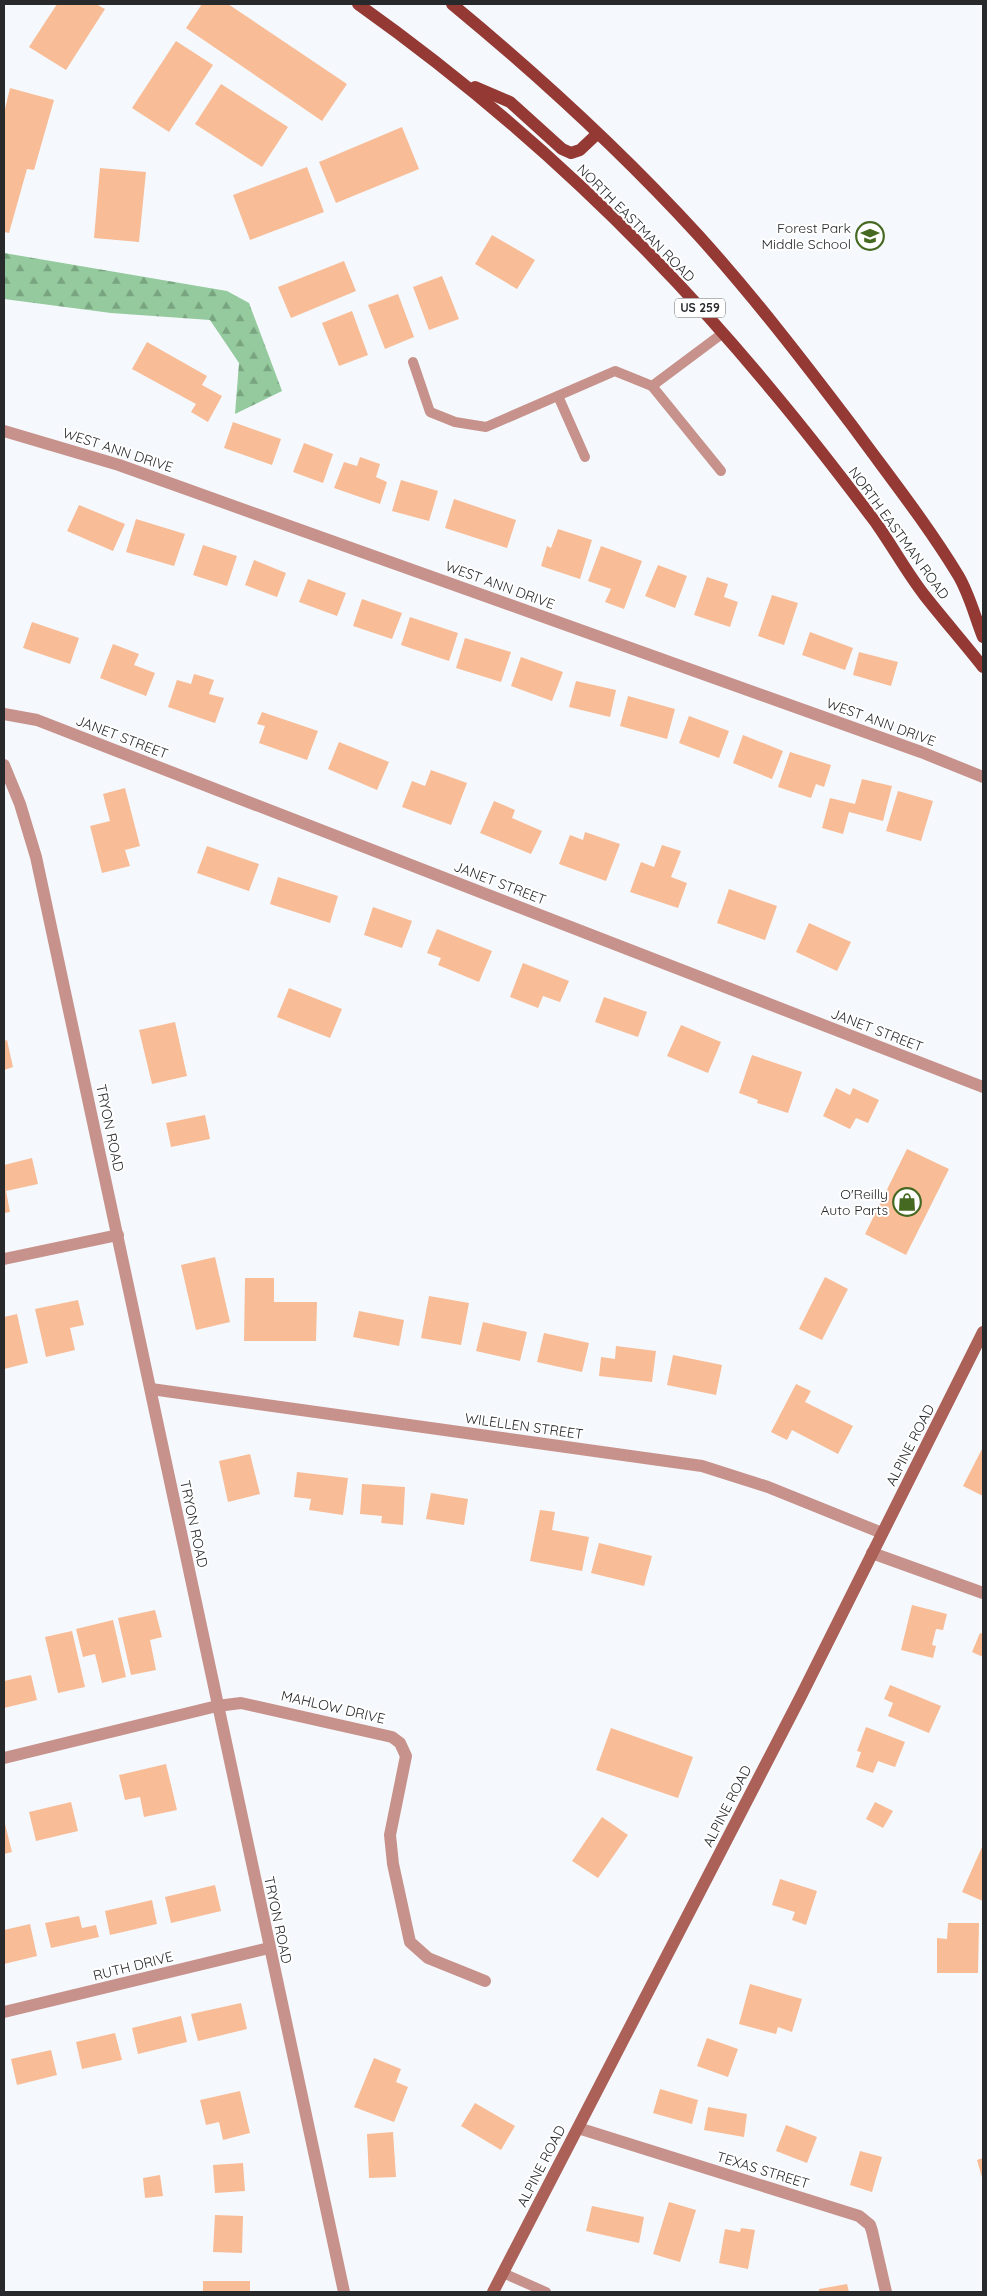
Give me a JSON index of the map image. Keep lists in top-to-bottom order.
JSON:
{
  "streets": {
    "main road": ["NORTH EASTMAN ROAD", "US 259", "ALPINE ROAD"],
    "street": [
      "WEST ANN DRIVE",
      "JANET STREET",
      "TRYON ROAD",
      "WILELLEN STREET",
      "MAHLOW DRIVE",
      "RUTH DRIVE",
      "TEXAS STREET"
    ]
  },
  "crossings": [
    ["TRYON ROAD", "WILELLEN STREET"],
    ["TRYON ROAD", "MAHLOW DRIVE"],
    ["TRYON ROAD", "RUTH DRIVE"],
    ["WILELLEN STREET", "ALPINE ROAD"],
    ["ALPINE ROAD", "TEXAS STREET"]
  ],
  "places": {
    "school or university": ["Forest Park Middle School"],
    "shop": ["O'Reilly Auto Parts"]
  }
}
